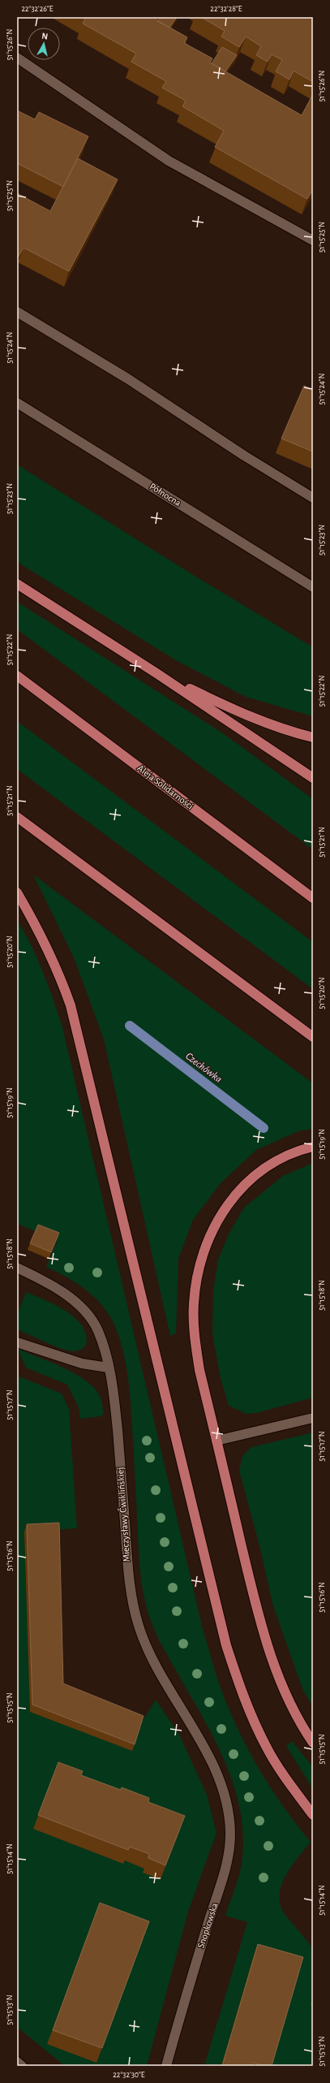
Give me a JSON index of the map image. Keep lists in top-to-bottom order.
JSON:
{
  "streets": {
    "main road": ["Aleja Solidarności"],
    "street": ["Północna", "Mieczysławy Ćwiklińskiej", "Snopkowska"]
  },
  "crossings": [
    ["Mieczysławy Ćwiklińskiej", "Snopkowska"]
  ],
  "water": ["Czechówka"],
  "north": "top",
  "coordinates": [
    "22°32'26\"E",
    "22°32'28\"E",
    "51°15'26\"N",
    "51°15'25\"N",
    "51°15'24\"N",
    "51°15'23\"N",
    "51°15'22\"N",
    "51°15'21\"N",
    "51°15'20\"N",
    "51°15'19\"N",
    "51°15'18\"N",
    "51°15'17\"N",
    "51°15'16\"N",
    "51°15'15\"N",
    "51°15'14\"N",
    "51°15'13\"N",
    "22°32'30\"E"
  ]
}
